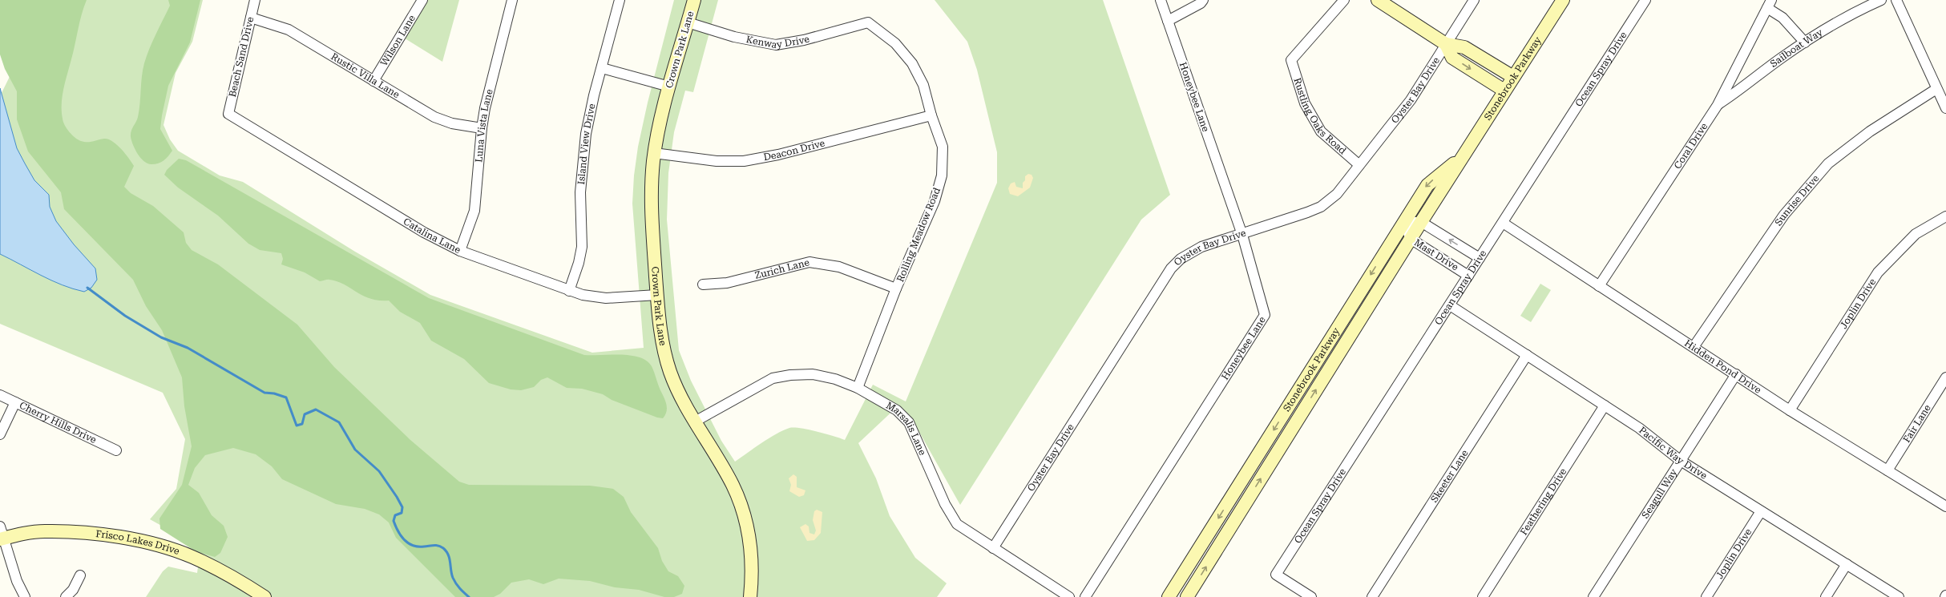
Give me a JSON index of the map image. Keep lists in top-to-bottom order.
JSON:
{
  "streets": {
    "street": [
      "Kenway Drive",
      "Wilson Lane",
      "Sailboat Way",
      "Crown Park Lane",
      "Beach Sand Drive",
      "Ocean Spray Drive",
      "Rustic Villa Lane",
      "Stonebrook Parkway",
      "Oyster Bay Drive",
      "Honeybee Lane",
      "Rustling Oaks Road",
      "Luna Vista Lane",
      "Island View Drive",
      "Coral Drive",
      "Deacon Drive",
      "Sunrise Drive",
      "Rolling Meadow Road",
      "Catalina Lane",
      "Mast Drive",
      "Zurich Lane",
      "Joplin Drive",
      "Hidden Pond Drive",
      "Cherry Hills Drive",
      "Fair Lane",
      "Marsalis Lane",
      "Pacific Way Drive",
      "Skeeter Lane",
      "Seagull Way",
      "Feathering Drive",
      "Frisco Lakes Drive"
    ]
  },
  "crossings": [
    ["Kenway Drive", "Crown Park Lane"],
    ["Kenway Drive", "Rolling Meadow Road"],
    ["Wilson Lane", "Rustic Villa Lane"],
    ["Sailboat Way", "Coral Drive"],
    ["Crown Park Lane", "Deacon Drive"],
    ["Crown Park Lane", "Catalina Lane"],
    ["Crown Park Lane", "Marsalis Lane"],
    ["Beach Sand Drive", "Rustic Villa Lane"],
    ["Beach Sand Drive", "Catalina Lane"],
    ["Ocean Spray Drive", "Mast Drive"],
    ["Ocean Spray Drive", "Hidden Pond Drive"],
    ["Ocean Spray Drive", "Pacific Way Drive"],
    ["Rustic Villa Lane", "Luna Vista Lane"],
    ["Stonebrook Parkway", "Mast Drive"],
    ["Oyster Bay Drive", "Honeybee Lane"],
    ["Oyster Bay Drive", "Rustling Oaks Road"],
    ["Oyster Bay Drive", "Marsalis Lane"],
    ["Luna Vista Lane", "Catalina Lane"],
    ["Island View Drive", "Catalina Lane"],
    ["Coral Drive", "Hidden Pond Drive"],
    ["Deacon Drive", "Rolling Meadow Road"],
    ["Sunrise Drive", "Hidden Pond Drive"],
    ["Rolling Meadow Road", "Zurich Lane"],
    ["Rolling Meadow Road", "Marsalis Lane"],
    ["Joplin Drive", "Hidden Pond Drive"],
    ["Joplin Drive", "Pacific Way Drive"],
    ["Hidden Pond Drive", "Fair Lane"],
    ["Hidden Pond Drive", "Seagull Way"],
    ["Pacific Way Drive", "Skeeter Lane"],
    ["Pacific Way Drive", "Seagull Way"],
    ["Pacific Way Drive", "Feathering Drive"]
  ]
}
